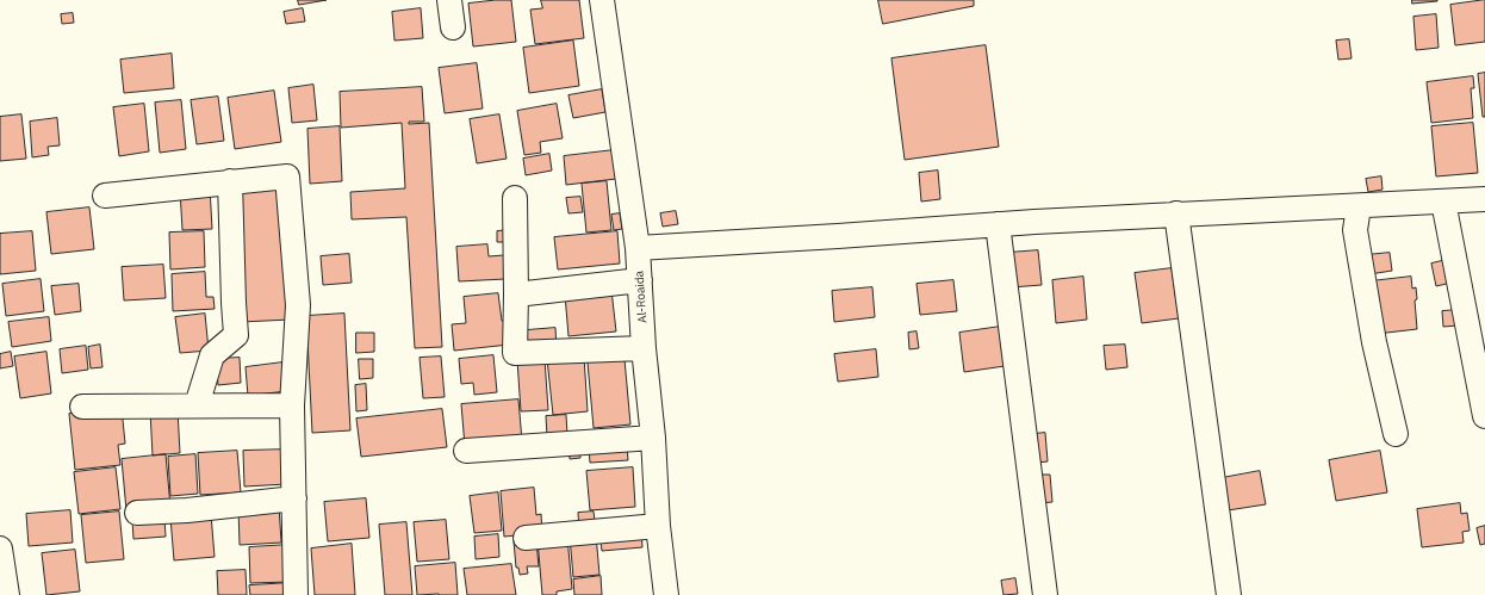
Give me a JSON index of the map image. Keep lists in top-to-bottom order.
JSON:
{
  "streets": {
    "street": ["Al-Roaida"]
  }
}
